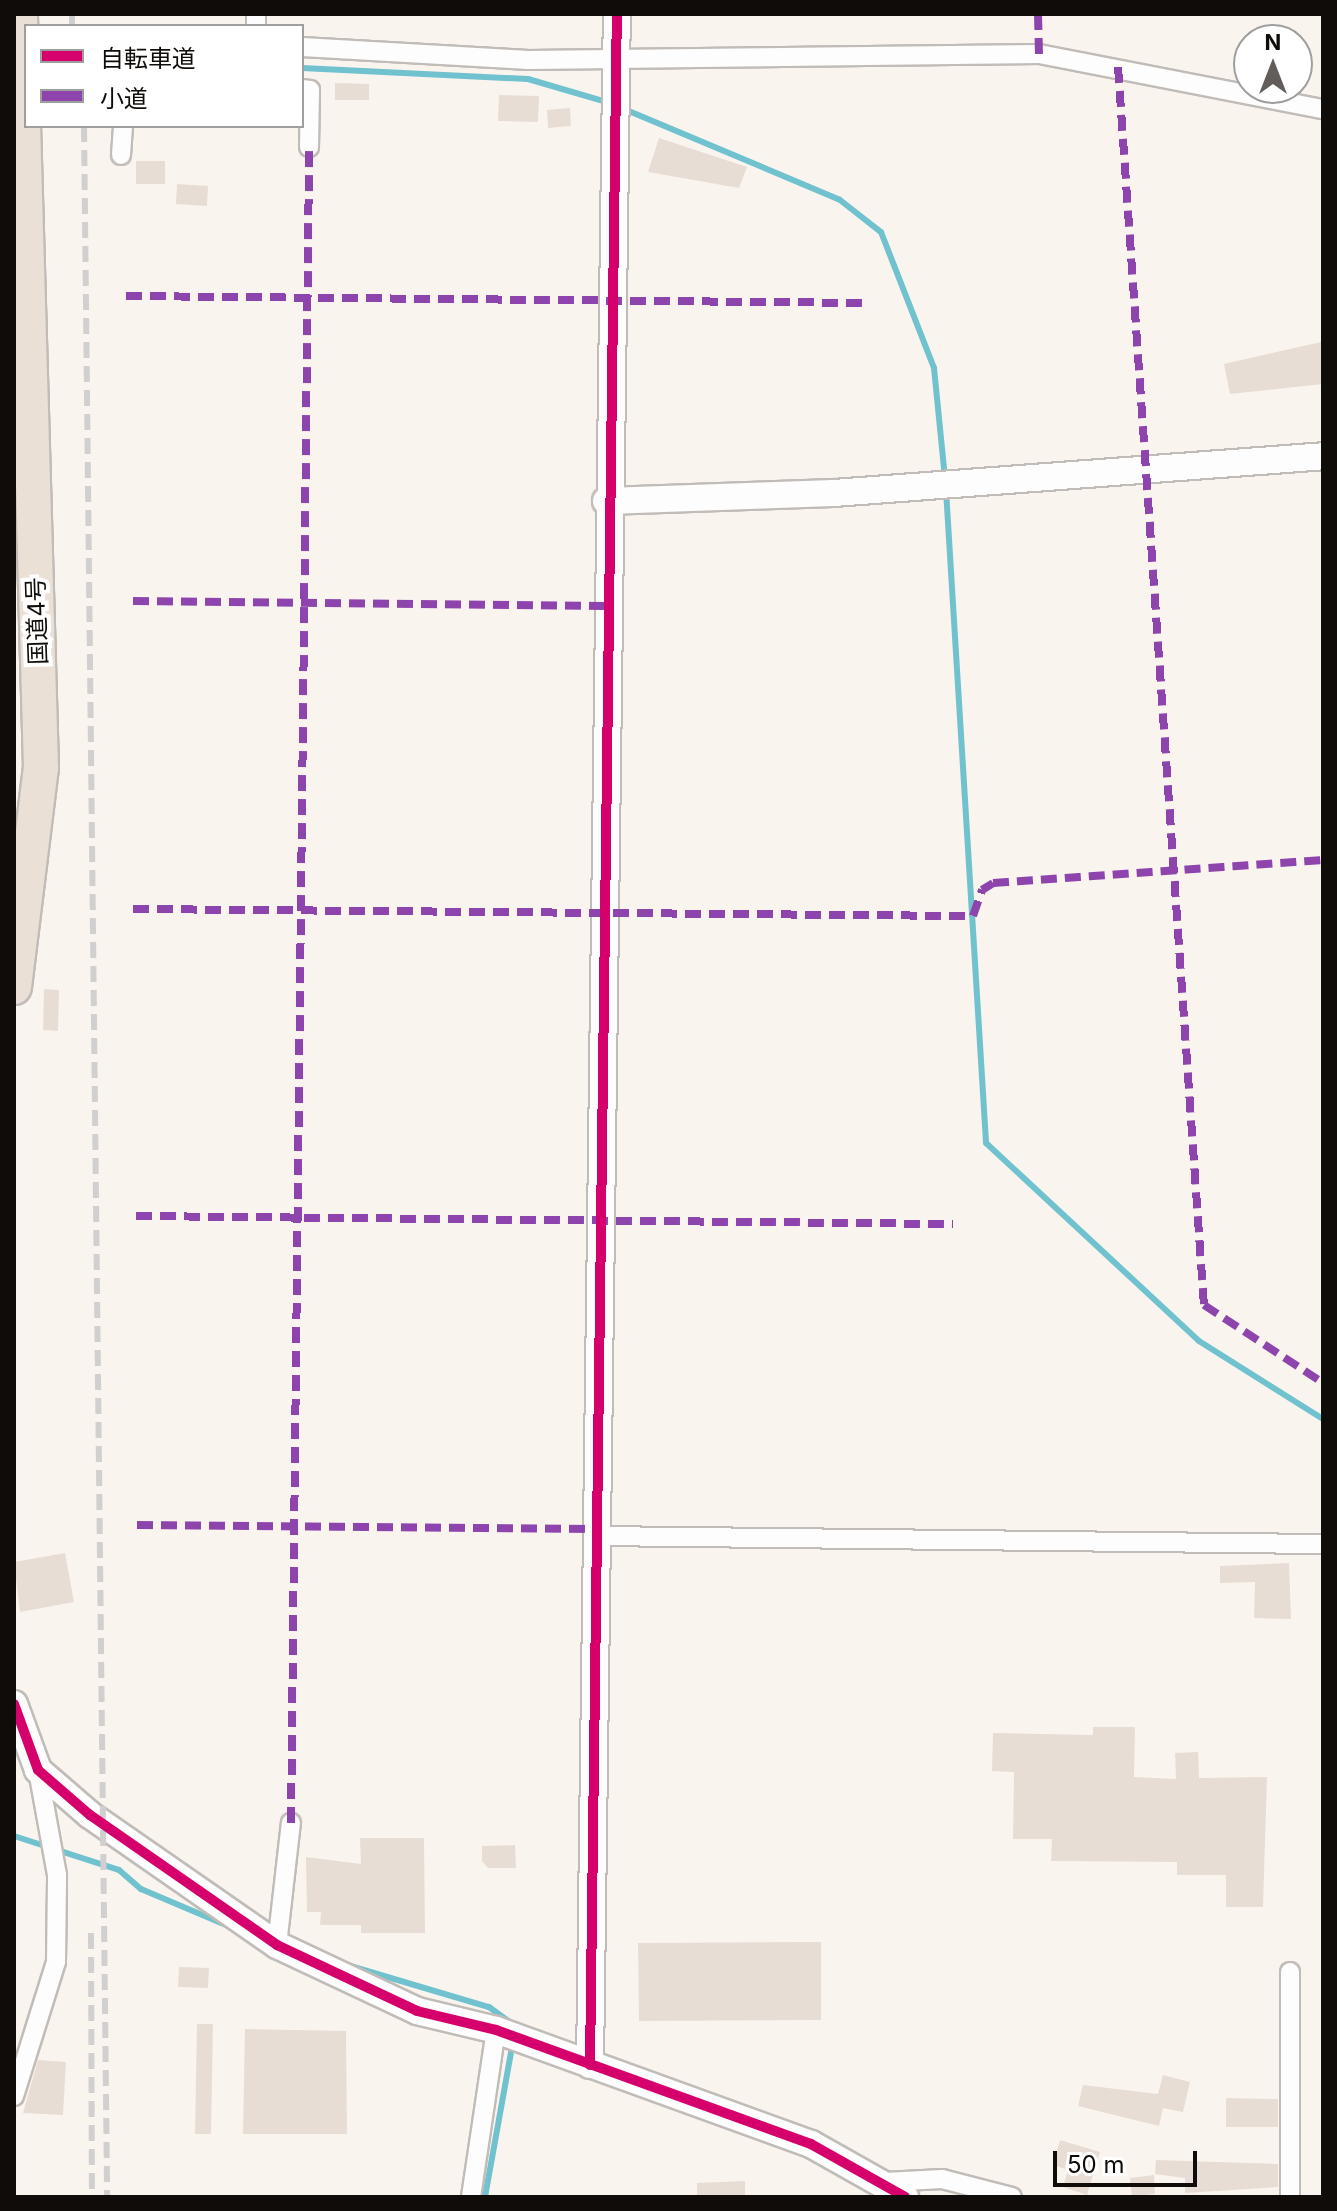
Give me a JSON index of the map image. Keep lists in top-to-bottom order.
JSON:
{
  "streets": {
    "highway": ["国道4号"]
  },
  "legend": ["自転車道", "小道"],
  "scale_bar": "50 m",
  "north": "top"
}
